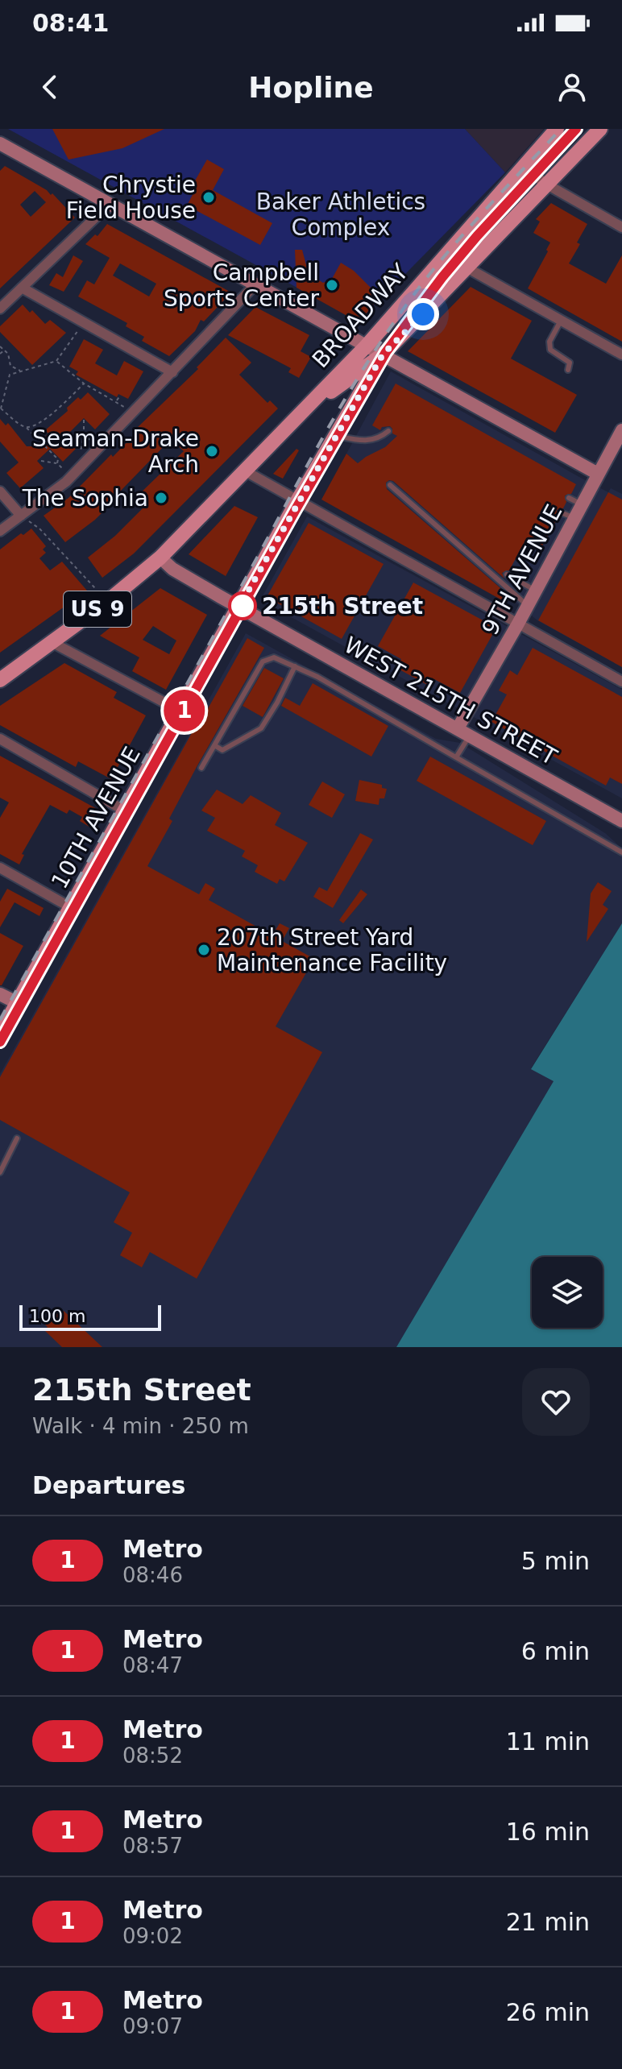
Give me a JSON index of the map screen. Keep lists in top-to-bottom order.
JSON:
{
  "streets": {
    "main road": ["BROADWAY", "US 9", "10TH AVENUE"],
    "street": ["9TH AVENUE", "WEST 215TH STREET"]
  },
  "crossings": [
    ["BROADWAY", "WEST 215TH STREET"],
    ["BROADWAY", "10TH AVENUE"],
    ["9TH AVENUE", "WEST 215TH STREET"],
    ["WEST 215TH STREET", "10TH AVENUE"]
  ],
  "parks": ["Baker Athletics Complex"],
  "places": [
    "Chrystie Field House",
    "Campbell Sports Center",
    "Seaman-Drake Arch",
    "The Sophia",
    "215th Street",
    "207th Street Yard Maintenance Facility"
  ],
  "lines": ["metro line 1"],
  "scale_bar": "100 m",
  "page": {
    "status": "08:41",
    "header": "Hopline",
    "on_map": "1",
    "scale": "100 m",
    "heading": [
      ["215th Street", "Walk · 4 min · 250 m"],
      "Departures"
    ],
    "list": [
      {
        "mark": "1",
        "name": "Metro",
        "note": "08:46",
        "value": "5 min"
      },
      {
        "mark": "1",
        "name": "Metro",
        "note": "08:47",
        "value": "6 min"
      },
      {
        "mark": "1",
        "name": "Metro",
        "note": "08:52",
        "value": "11 min"
      },
      {
        "mark": "1",
        "name": "Metro",
        "note": "08:57",
        "value": "16 min"
      },
      {
        "mark": "1",
        "name": "Metro",
        "note": "09:02",
        "value": "21 min"
      },
      {
        "mark": "1",
        "name": "Metro",
        "note": "09:07",
        "value": "26 min"
      }
    ]
  }
}
